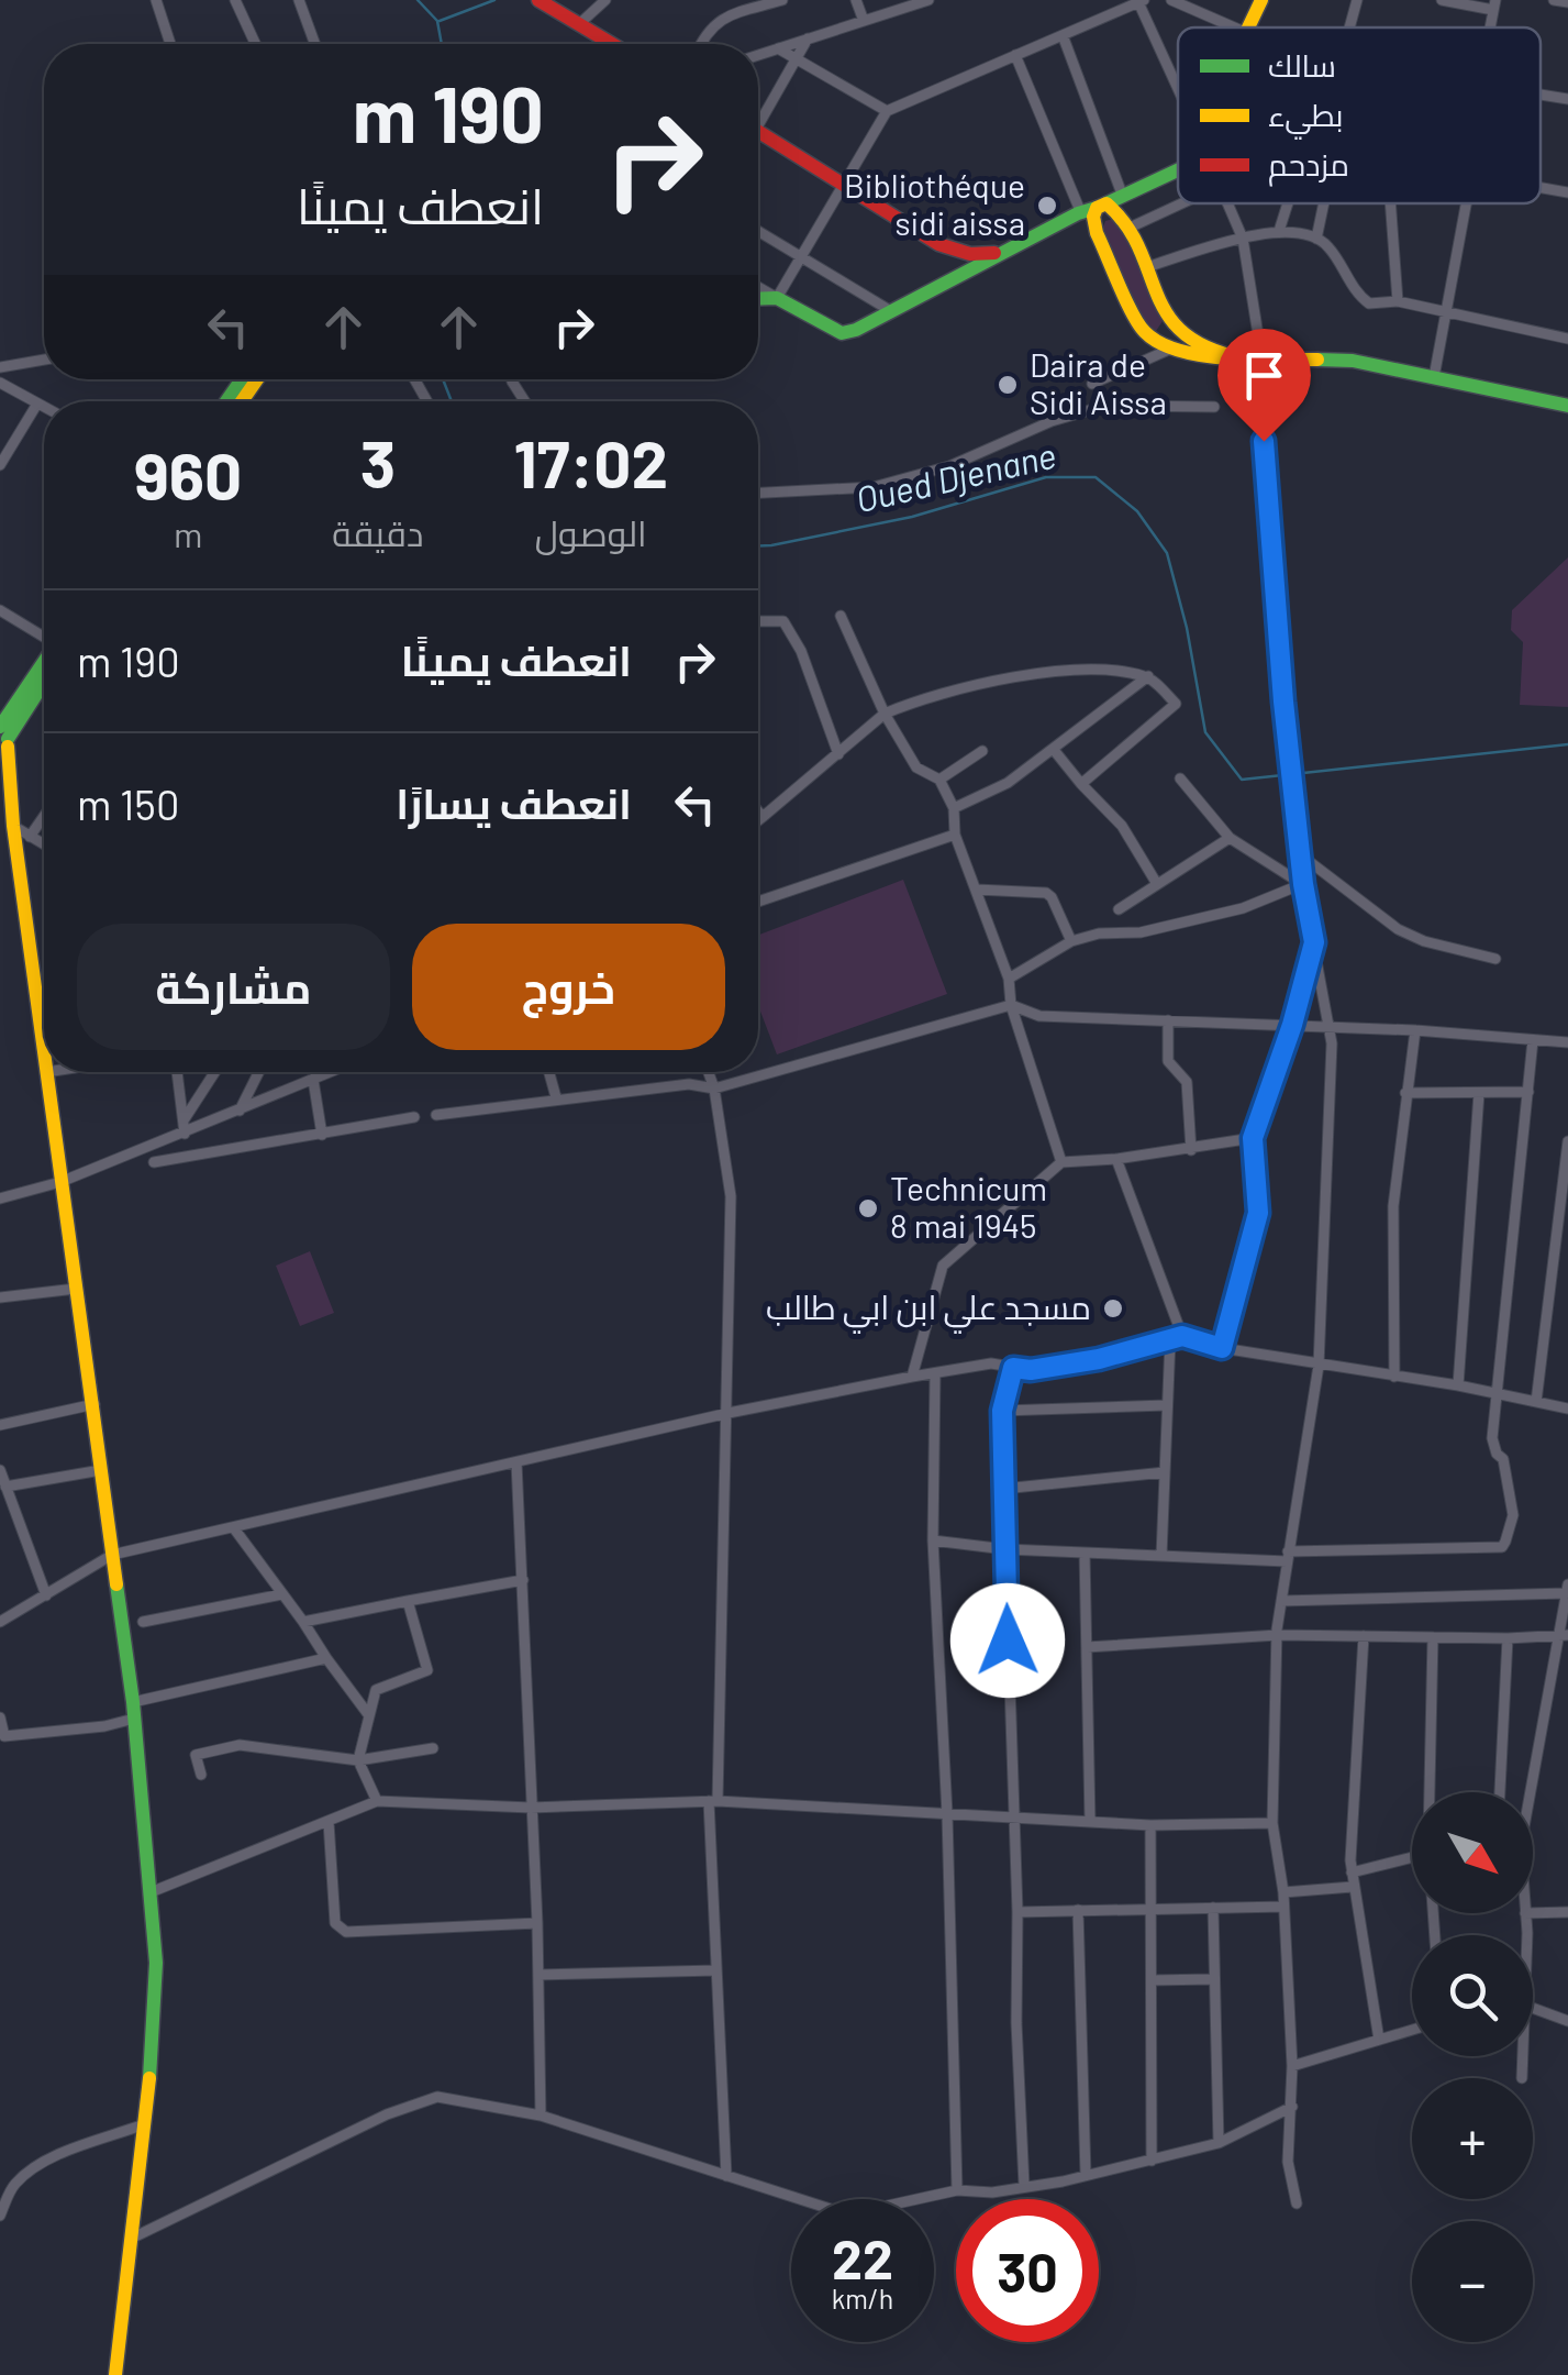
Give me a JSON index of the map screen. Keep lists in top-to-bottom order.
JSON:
{
  "water": ["Oued Djenane"],
  "places": [
    "Bibliothéque sidi aissa",
    "Daira de Sidi Aissa",
    "Technicum 8 mai 1945",
    "مسجد علي ابن ابي طالب"
  ],
  "legend": ["سالك", "بطيء", "مزدحم"],
  "north": "bottom right",
  "page": {
    "turn": ["190 m", "انعطف يمينًا"],
    "eta": [
      "17:02",
      "الوصول",
      "3",
      "دقيقة",
      "960",
      "m"
    ],
    "list": [
      {
        "name": "انعطف يمينًا",
        "value": "190 m"
      },
      {
        "name": "انعطف يسارًا",
        "value": "150 m"
      }
    ],
    "buttons": ["خروج", "مشاركة"],
    "map_buttons": ["+", "−"],
    "speed": "22 km/h",
    "limit": "30"
  }
}
